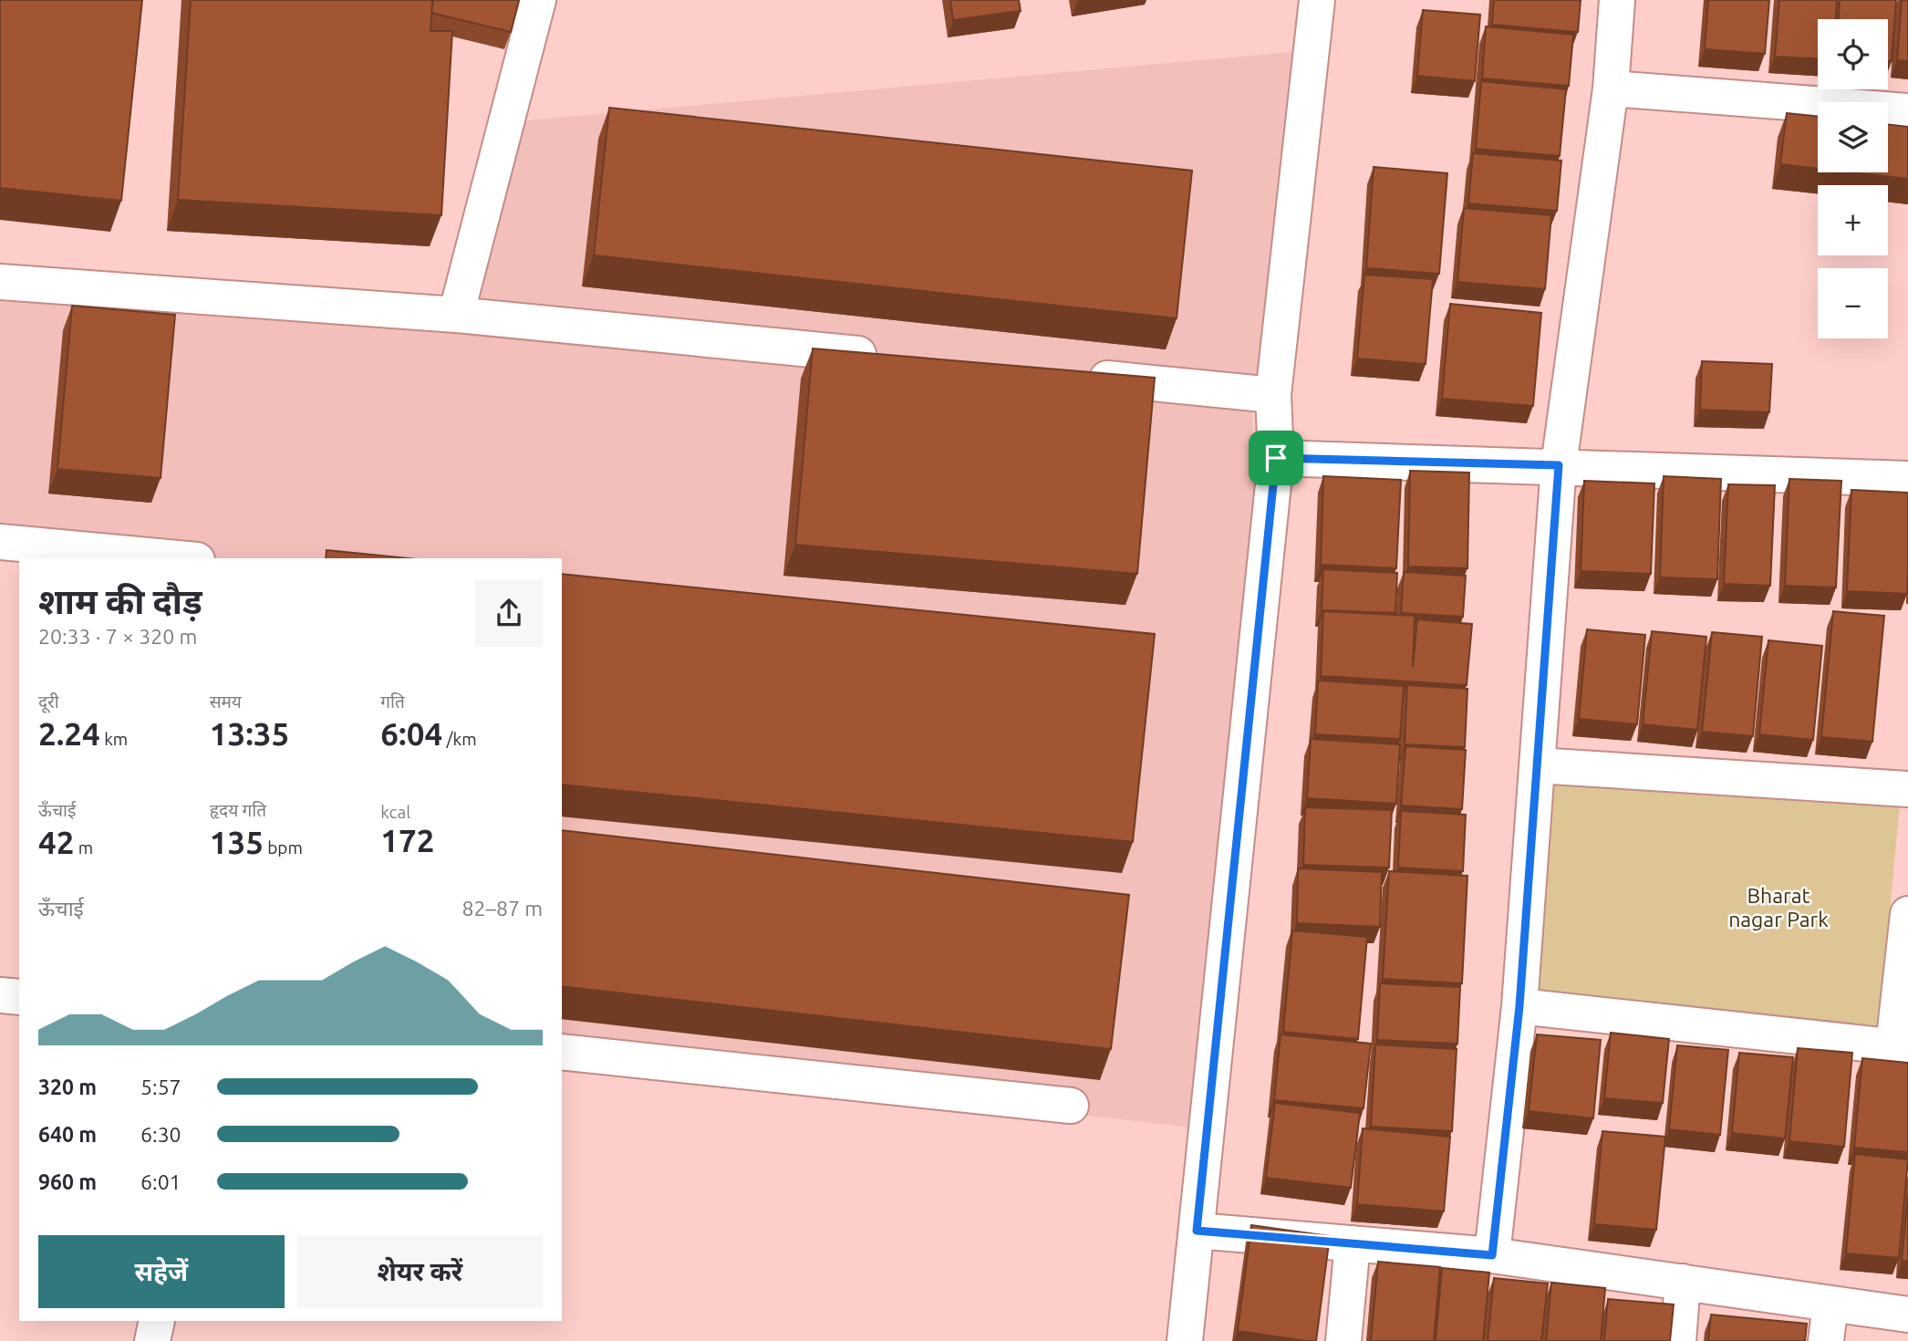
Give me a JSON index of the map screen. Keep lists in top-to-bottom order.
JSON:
{
  "parks": ["Bharat nagar Park"],
  "page": {
    "map_buttons": ["+", "−"],
    "heading": ["शाम की दौड़", "20:33 · 7 × 320 m"],
    "stats": [
      ["दूरी", "2.24 km"],
      ["समय", "13:35"],
      ["गति", "6:04 /km"],
      ["ऊँचाई", "42 m"],
      ["हृदय गति", "135 bpm"],
      ["kcal", "172"]
    ],
    "chart": ["ऊँचाई", "82–87 m"],
    "list": [
      {
        "name": "320 m",
        "note": "5:57"
      },
      {
        "name": "640 m",
        "note": "6:30"
      },
      {
        "name": "960 m",
        "note": "6:01"
      }
    ],
    "buttons": ["सहेजें", "शेयर करें"]
  }
}
